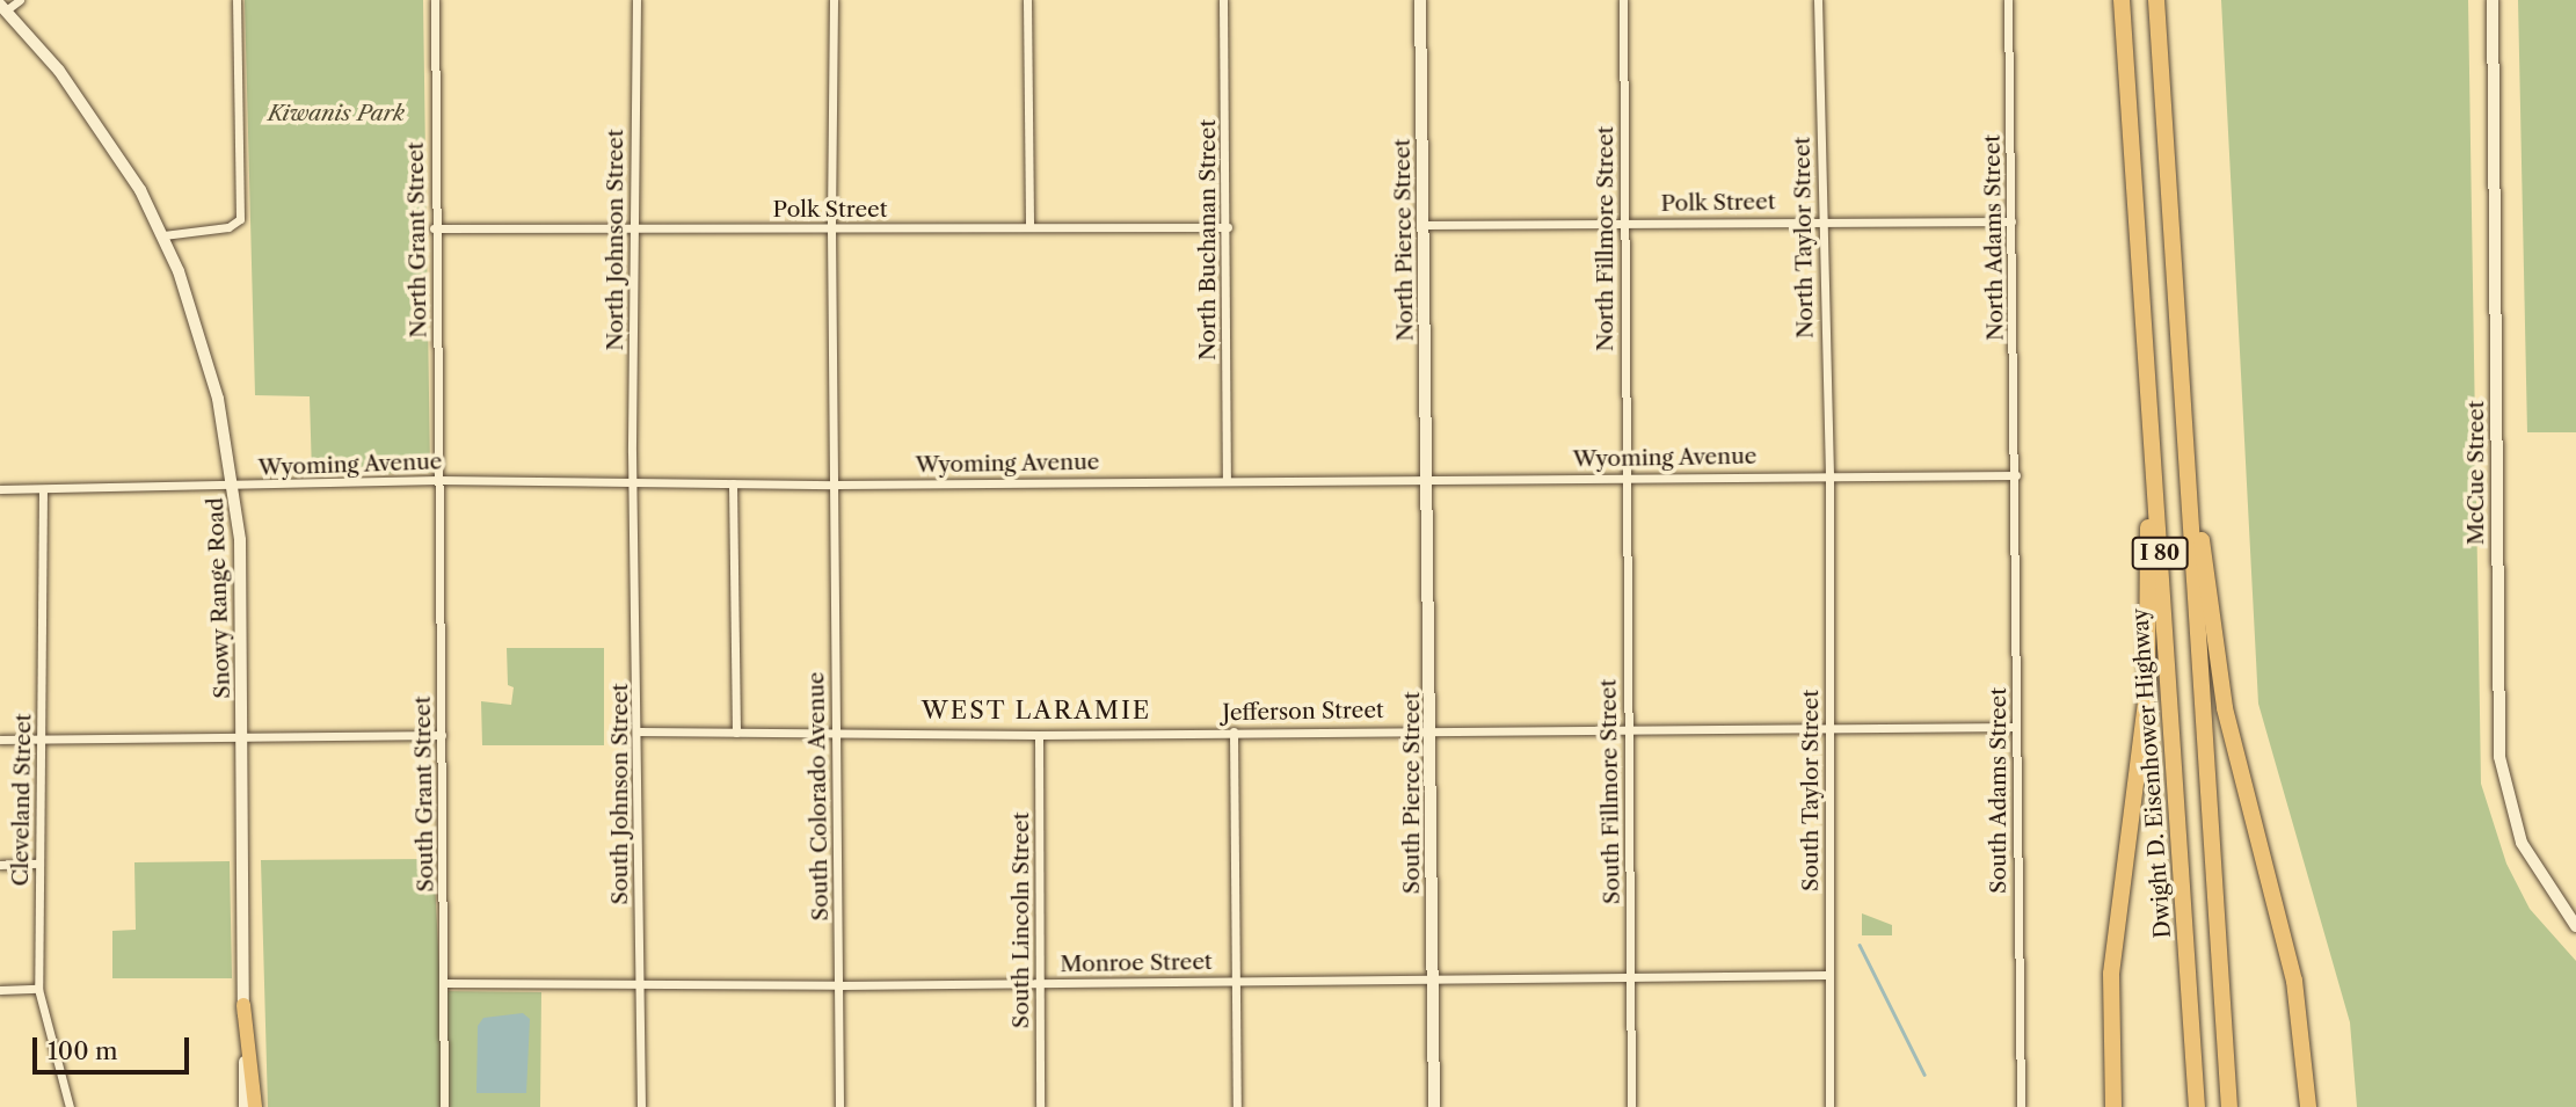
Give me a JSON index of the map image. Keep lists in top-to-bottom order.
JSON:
{
  "streets": {
    "highway": ["I 80", "Dwight D. Eisenhower Highway"],
    "main road": [
      "North Pierce Street",
      "McCue Street",
      "Snowy Range Road",
      "South Pierce Street"
    ],
    "street": [
      "Polk Street",
      "North Taylor Street",
      "North Adams Street",
      "North Fillmore Street",
      "North Grant Street",
      "North Johnson Street",
      "North Buchanan Street",
      "Wyoming Avenue",
      "Jefferson Street",
      "South Taylor Street",
      "South Adams Street",
      "South Fillmore Street",
      "South Grant Street",
      "South Johnson Street",
      "South Colorado Avenue",
      "Cleveland Street",
      "South Lincoln Street",
      "Monroe Street"
    ]
  },
  "crossings": [
    ["Polk Street", "North Taylor Street"],
    ["Polk Street", "North Adams Street"],
    ["Polk Street", "North Fillmore Street"],
    ["Polk Street", "North Grant Street"],
    ["Polk Street", "North Johnson Street"],
    ["Polk Street", "North Buchanan Street"],
    ["Polk Street", "North Pierce Street"],
    ["Polk Street", "South Colorado Avenue"],
    ["North Taylor Street", "Wyoming Avenue"],
    ["North Taylor Street", "South Taylor Street"],
    ["North Adams Street", "Wyoming Avenue"],
    ["North Adams Street", "South Adams Street"],
    ["North Fillmore Street", "Wyoming Avenue"],
    ["North Fillmore Street", "South Fillmore Street"],
    ["North Grant Street", "Wyoming Avenue"],
    ["North Grant Street", "South Grant Street"],
    ["North Johnson Street", "Wyoming Avenue"],
    ["North Johnson Street", "South Johnson Street"],
    ["North Buchanan Street", "Wyoming Avenue"],
    ["North Pierce Street", "Wyoming Avenue"],
    ["North Pierce Street", "South Pierce Street"],
    ["Wyoming Avenue", "Snowy Range Road"],
    ["Wyoming Avenue", "South Taylor Street"],
    ["Wyoming Avenue", "South Adams Street"],
    ["Wyoming Avenue", "South Fillmore Street"],
    ["Wyoming Avenue", "South Pierce Street"],
    ["Wyoming Avenue", "South Grant Street"],
    ["Wyoming Avenue", "South Johnson Street"],
    ["Wyoming Avenue", "South Colorado Avenue"],
    ["Wyoming Avenue", "Cleveland Street"],
    ["Jefferson Street", "South Taylor Street"],
    ["Jefferson Street", "South Adams Street"],
    ["Jefferson Street", "South Fillmore Street"],
    ["Jefferson Street", "South Pierce Street"],
    ["Jefferson Street", "South Johnson Street"],
    ["Jefferson Street", "South Colorado Avenue"],
    ["Jefferson Street", "South Lincoln Street"],
    ["South Taylor Street", "Monroe Street"],
    ["South Fillmore Street", "Monroe Street"],
    ["South Pierce Street", "Monroe Street"],
    ["South Grant Street", "Monroe Street"],
    ["South Johnson Street", "Monroe Street"],
    ["South Colorado Avenue", "Monroe Street"],
    ["South Lincoln Street", "Monroe Street"]
  ],
  "districts": ["WEST LARAMIE"],
  "parks": ["Kiwanis Park"],
  "scale_bar": "100 m"
}
